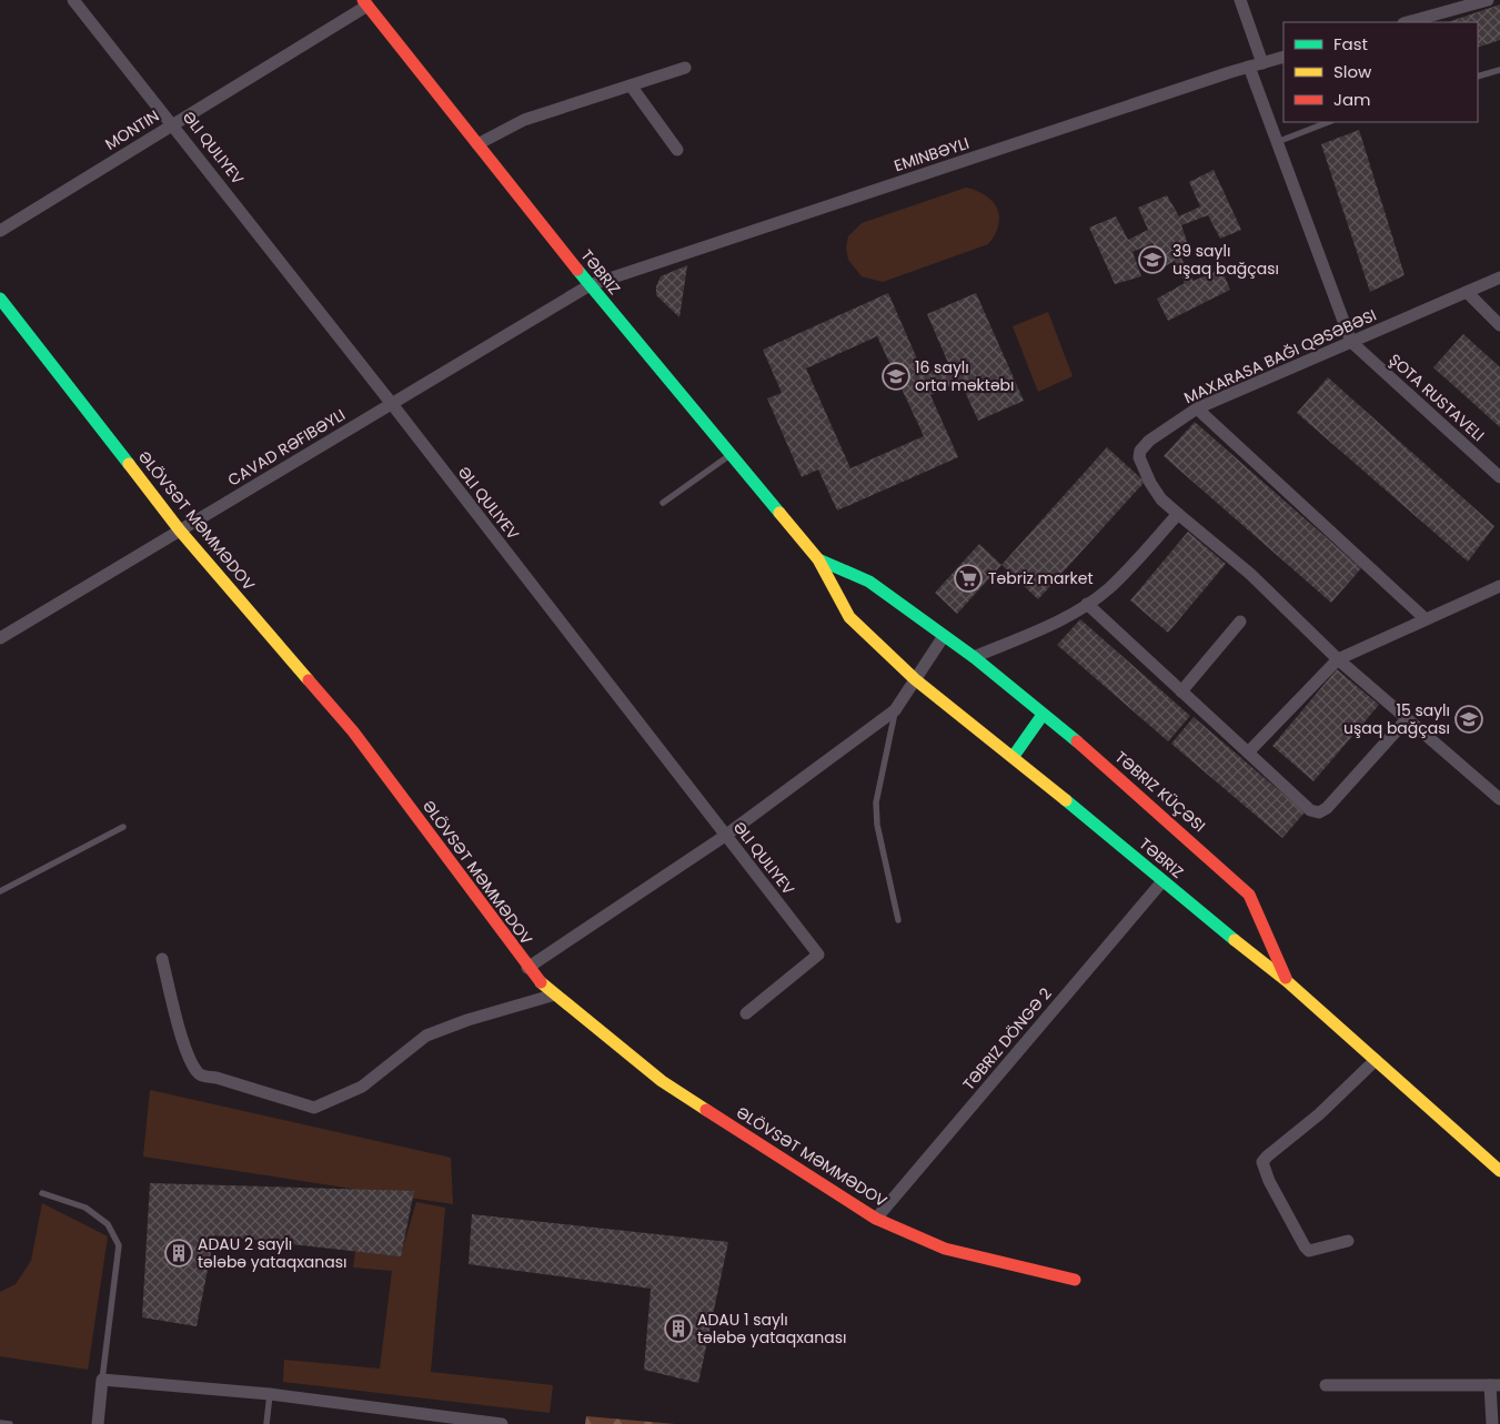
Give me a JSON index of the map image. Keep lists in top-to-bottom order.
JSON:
{
  "streets": {
    "main road": ["TƏBRIZ", "ƏLÖVSƏT MƏMMƏDOV", "TƏBRIZ KÜÇƏSI"],
    "street": [
      "MONTIN",
      "ƏLI QULIYEV",
      "EMINBƏYLI",
      "ŞOTA RUSTAVELI",
      "CAVAD RƏFIBƏYLI",
      "TƏBRIZ DÖNGƏ 2"
    ]
  },
  "crossings": [
    ["MONTIN", "ƏLI QULIYEV"],
    ["MONTIN", "TƏBRIZ"],
    ["ƏLI QULIYEV", "CAVAD RƏFIBƏYLI"],
    ["EMINBƏYLI", "TƏBRIZ"],
    ["EMINBƏYLI", "CAVAD RƏFIBƏYLI"],
    ["TƏBRIZ", "CAVAD RƏFIBƏYLI"],
    ["TƏBRIZ", "TƏBRIZ KÜÇƏSI"],
    ["TƏBRIZ", "TƏBRIZ DÖNGƏ 2"],
    ["CAVAD RƏFIBƏYLI", "ƏLÖVSƏT MƏMMƏDOV"],
    ["ƏLÖVSƏT MƏMMƏDOV", "TƏBRIZ DÖNGƏ 2"]
  ],
  "places": {
    "school or university": ["39 saylı uşaq bağçası", "16 saylı orta məktəbı", "15 saylı uşaq bağçası"],
    "supermarket": ["Təbriz market"],
    "building": ["ADAU 2 saylı tələbə yataqxanası", "ADAU 1 saylı tələbə yataqxanası"]
  },
  "legend": ["Fast", "Slow", "Jam"]
}
